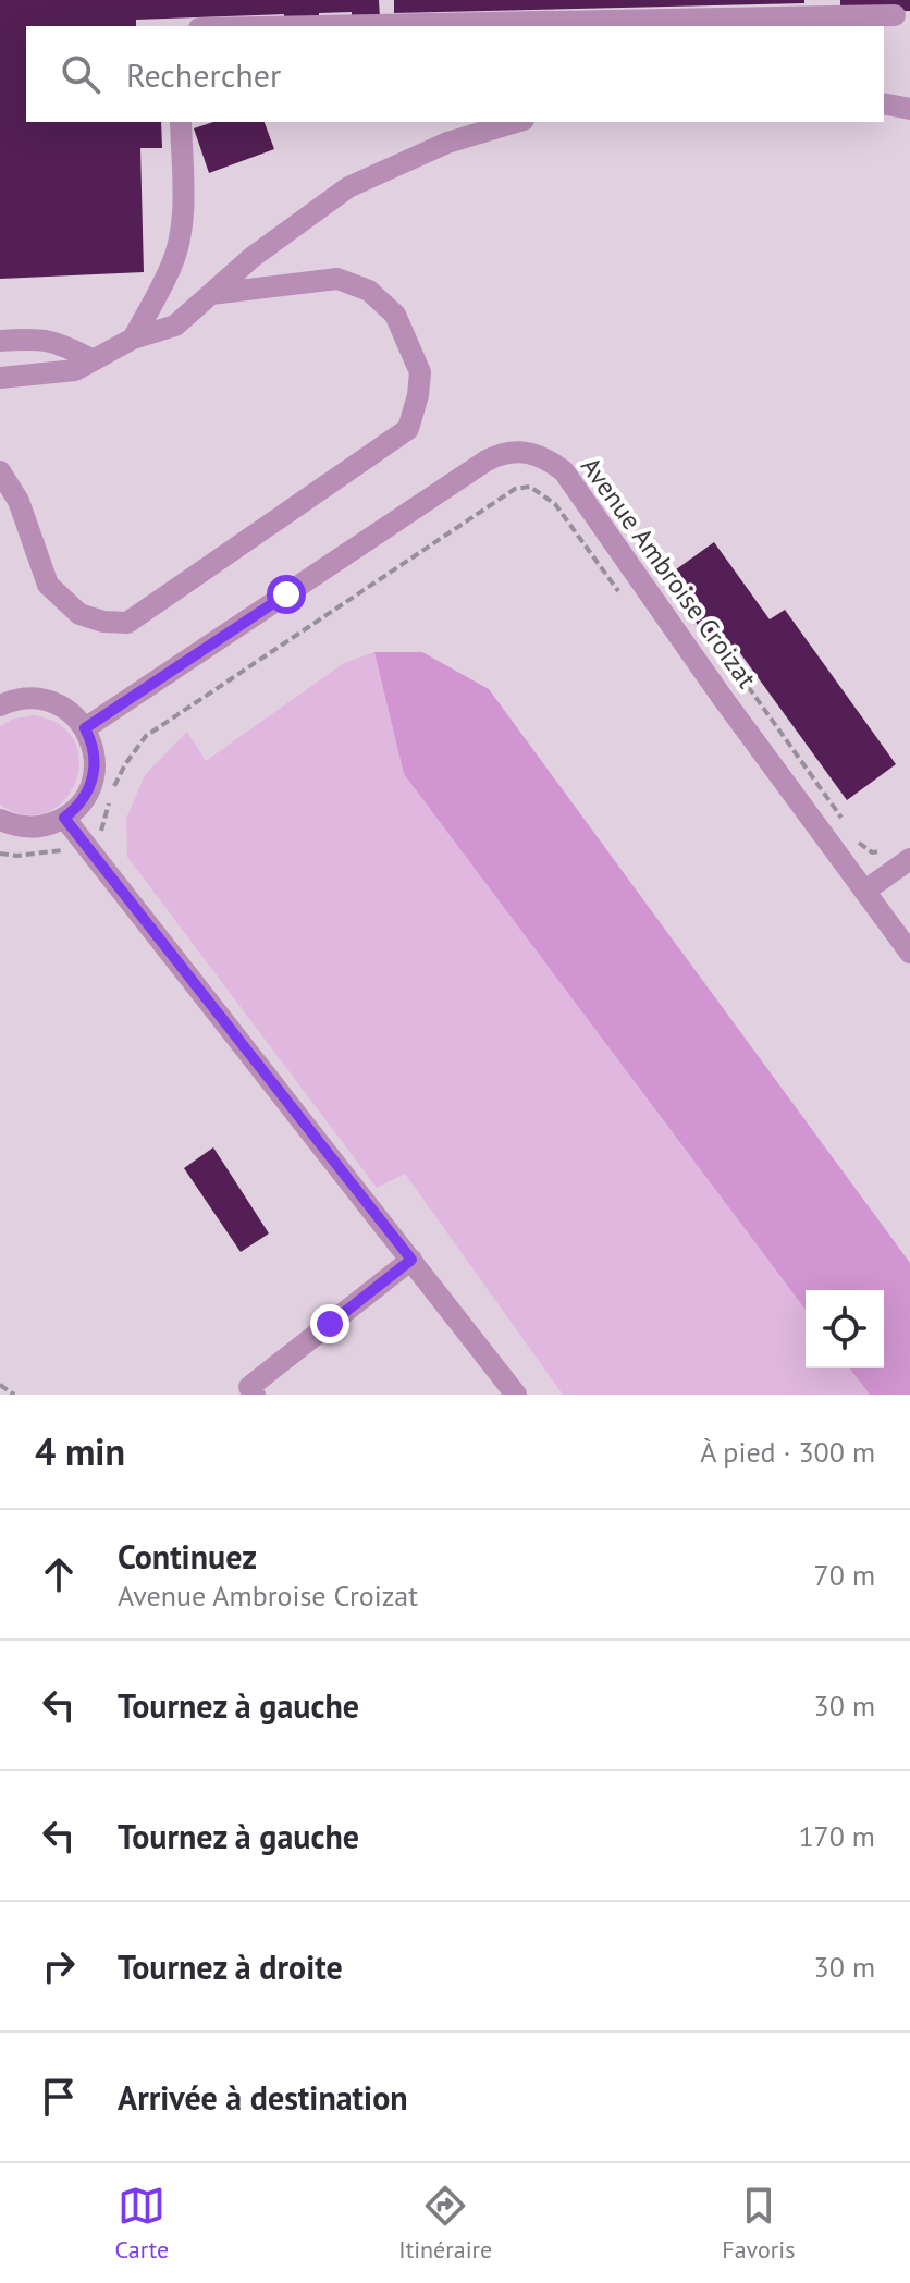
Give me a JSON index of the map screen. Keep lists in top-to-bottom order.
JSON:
{
  "streets": {
    "street": ["Avenue Ambroise Croizat"]
  },
  "page": {
    "search": "Rechercher",
    "heading": ["4 min", "À pied · 300 m"],
    "list": [
      ["Continuez", "Avenue Ambroise Croizat", "70 m"],
      ["Tournez à gauche", "30 m"],
      ["Tournez à gauche", "170 m"],
      ["Tournez à droite", "30 m"],
      "Arrivée à destination"
    ],
    "nav": ["Carte", "Itinéraire", "Favoris"]
  }
}
